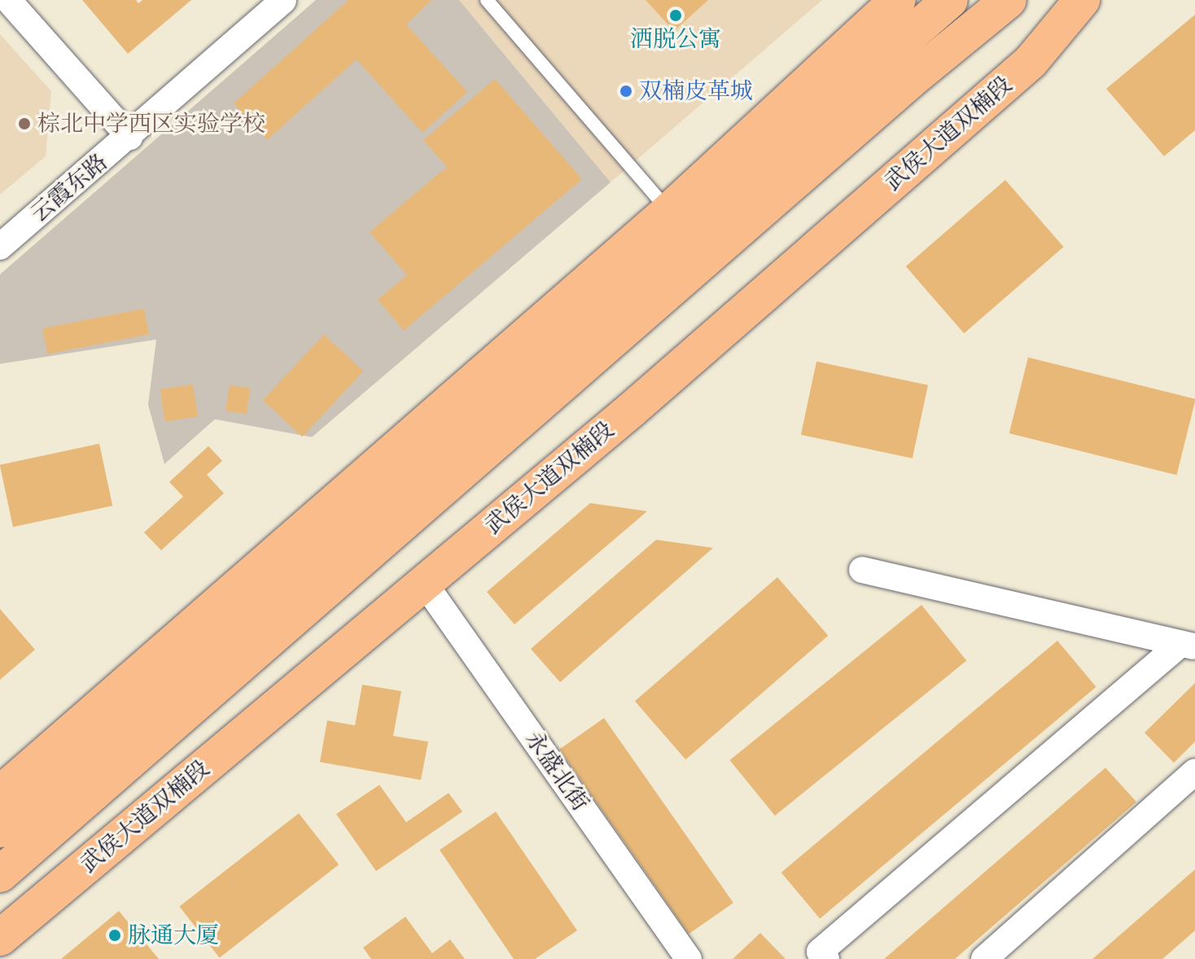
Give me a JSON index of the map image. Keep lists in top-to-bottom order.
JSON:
{
  "streets": {
    "main road": ["武侯大道双楠段"],
    "street": ["云霞东路", "永盛北街"]
  },
  "crossings": [
    ["武侯大道双楠段", "永盛北街"]
  ],
  "places": [
    "洒脱公寓",
    "双楠皮革城",
    "棕北中学西区实验学校",
    "脉通大厦"
  ]
}
